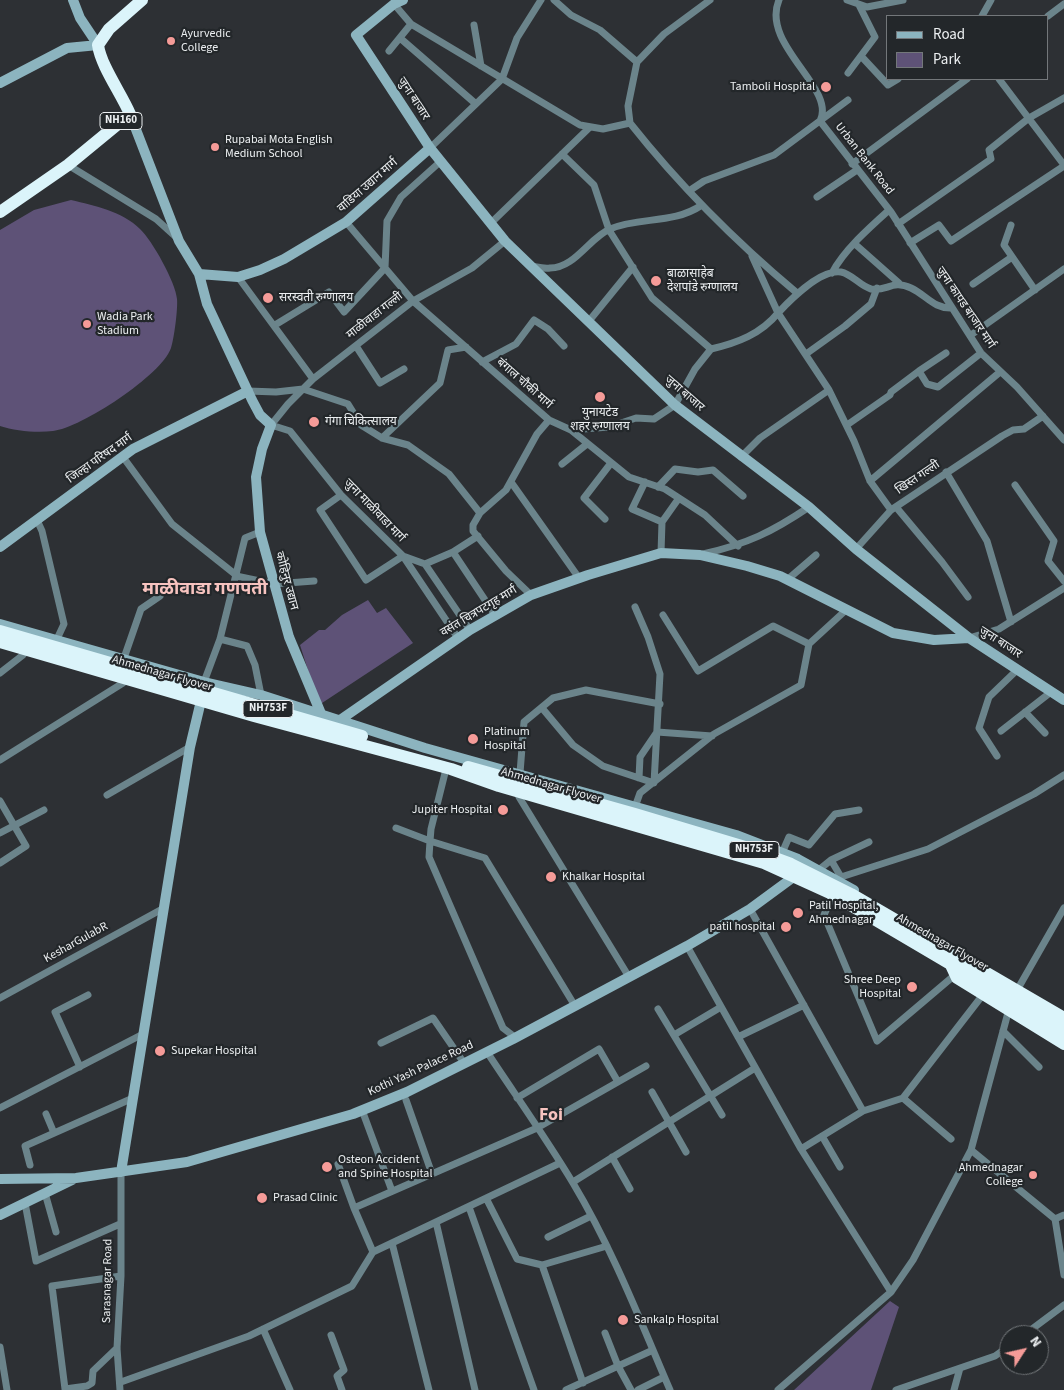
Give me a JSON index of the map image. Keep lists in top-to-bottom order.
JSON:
{
  "streets": {
    "highway": ["NH160", "Ahmednagar Flyover", "NH753F"],
    "street": [
      "जुना बाजार",
      "Urban Bank Road",
      "वाडिया उद्यान मार्ग",
      "जुना कापड बाजार मार्ग",
      "माळीवाडा गल्ली",
      "बंगाल चौकी मार्ग",
      "जिल्हा परिषद मार्ग",
      "खिस्त गल्ली",
      "जुना माळीवाडा मार्ग",
      "कोहिनुर उद्यान",
      "वसंत चित्रपटगृह मार्ग",
      "KesharGulabR",
      "Kothi Yash Palace Road",
      "Sarasnagar Road"
    ]
  },
  "crossings": [
    ["जुना बाजार", "वाडिया उद्यान मार्ग"],
    ["जुना बाजार", "माळीवाडा गल्ली"],
    ["जुना बाजार", "खिस्त गल्ली"],
    ["जुना बाजार", "वसंत चित्रपटगृह मार्ग"],
    ["Urban Bank Road", "जुना कापड बाजार मार्ग"],
    ["वाडिया उद्यान मार्ग", "बंगाल चौकी मार्ग"],
    ["जुना कापड बाजार मार्ग", "खिस्त गल्ली"],
    ["माळीवाडा गल्ली", "बंगाल चौकी मार्ग"],
    ["माळीवाडा गल्ली", "जुना माळीवाडा मार्ग"],
    ["माळीवाडा गल्ली", "कोहिनुर उद्यान"],
    ["जुना माळीवाडा मार्ग", "कोहिनुर उद्यान"],
    ["Kothi Yash Palace Road", "Sarasnagar Road"]
  ],
  "districts": ["माळीवाडा गणपती", "Foi"],
  "places": [
    "Ayurvedic College",
    "Tamboli Hospital",
    "Rupabai Mota English Medium School",
    "बाळासाहेब देशपांडे रुग्णालय",
    "सरस्वती रुग्णालय",
    "Wadia Park Stadium",
    "युनायटेड शहर रुग्णालय",
    "गंगा चिकित्सालय",
    "Platinum Hospital",
    "Jupiter Hospital",
    "Khalkar Hospital",
    "Patil Hospital, Ahmednagar",
    "patil hospital",
    "Shree Deep Hospital",
    "Supekar Hospital",
    "Osteon Accident and Spine Hospital",
    "Ahmednagar College",
    "Prasad Clinic",
    "Sankalp Hospital"
  ],
  "legend": ["Road", "Park"],
  "north": "top right"
}
